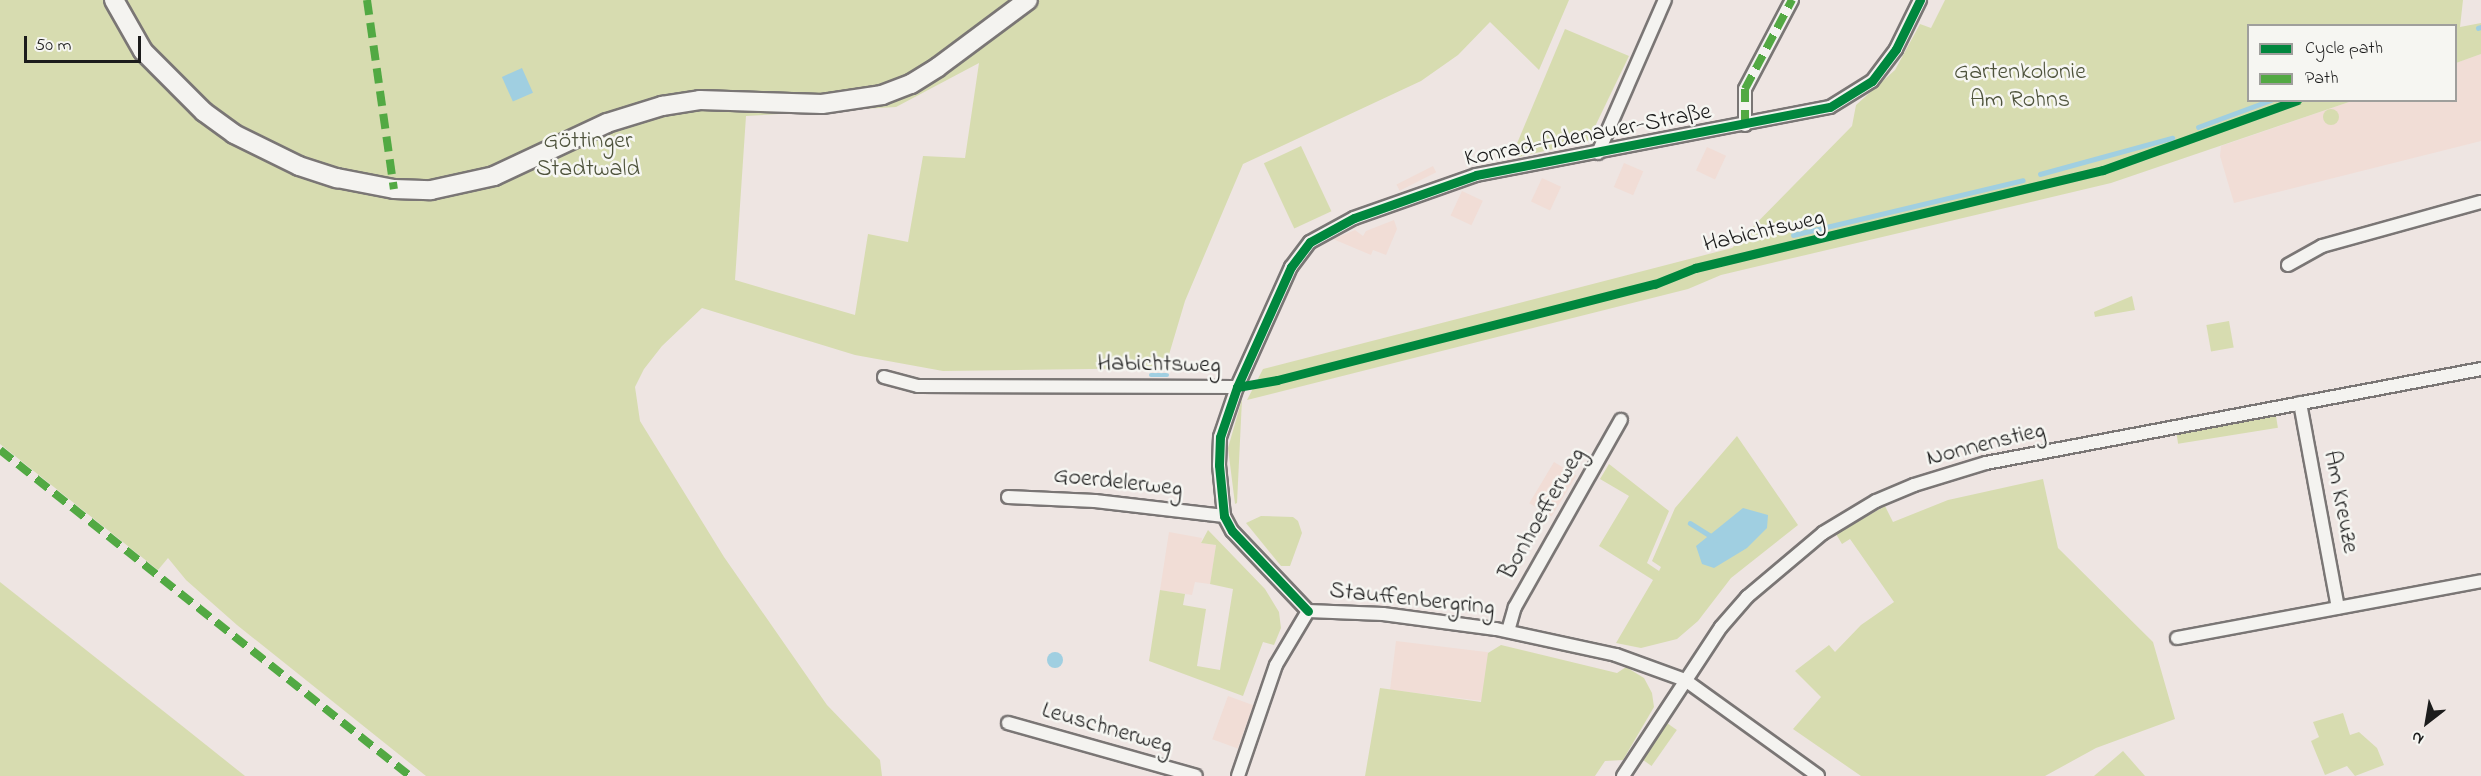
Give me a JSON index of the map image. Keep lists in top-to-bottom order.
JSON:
{
  "streets": {
    "street": [
      "Konrad-Adenauer-Straße",
      "Habichtsweg",
      "Nonnenstieg",
      "Goerdelerweg",
      "Am Kreuze",
      "Bonhoefferweg",
      "Stauffenbergring",
      "Leuschnerweg"
    ]
  },
  "crossings": [
    ["Konrad-Adenauer-Straße", "Habichtsweg"],
    ["Nonnenstieg", "Am Kreuze"],
    ["Nonnenstieg", "Stauffenbergring"],
    ["Bonhoefferweg", "Stauffenbergring"]
  ],
  "parks": ["Gartenkolonie Am Rohns", "Göttinger Stadtwald"],
  "legend": ["Cycle path", "Path"],
  "scale_bar": "50 m",
  "north": "bottom left"
}
